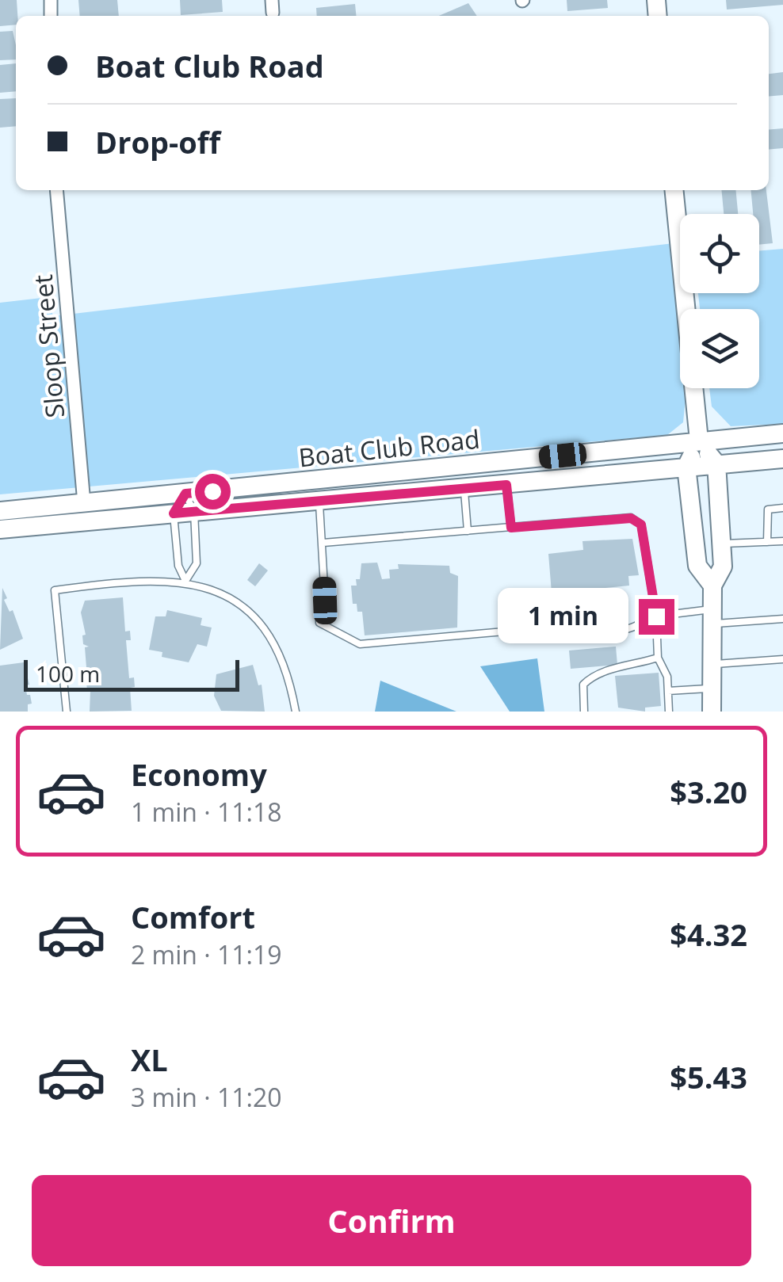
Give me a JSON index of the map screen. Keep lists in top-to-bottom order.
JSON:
{
  "streets": {
    "main road": ["Boat Club Road"],
    "street": ["Sloop Street"]
  },
  "crossings": [
    ["Sloop Street", "Boat Club Road"]
  ],
  "scale_bar": "100 m",
  "page": {
    "banner": ["Boat Club Road", "Drop-off"],
    "bubble": "1 min",
    "scale": "100 m",
    "list": [
      {
        "name": "Economy",
        "note": "1 min · 11:18",
        "value": "$3.20"
      },
      {
        "name": "Comfort",
        "note": "2 min · 11:19",
        "value": "$4.32"
      },
      {
        "name": "XL",
        "note": "3 min · 11:20",
        "value": "$5.43"
      }
    ],
    "buttons": "Confirm"
  }
}
